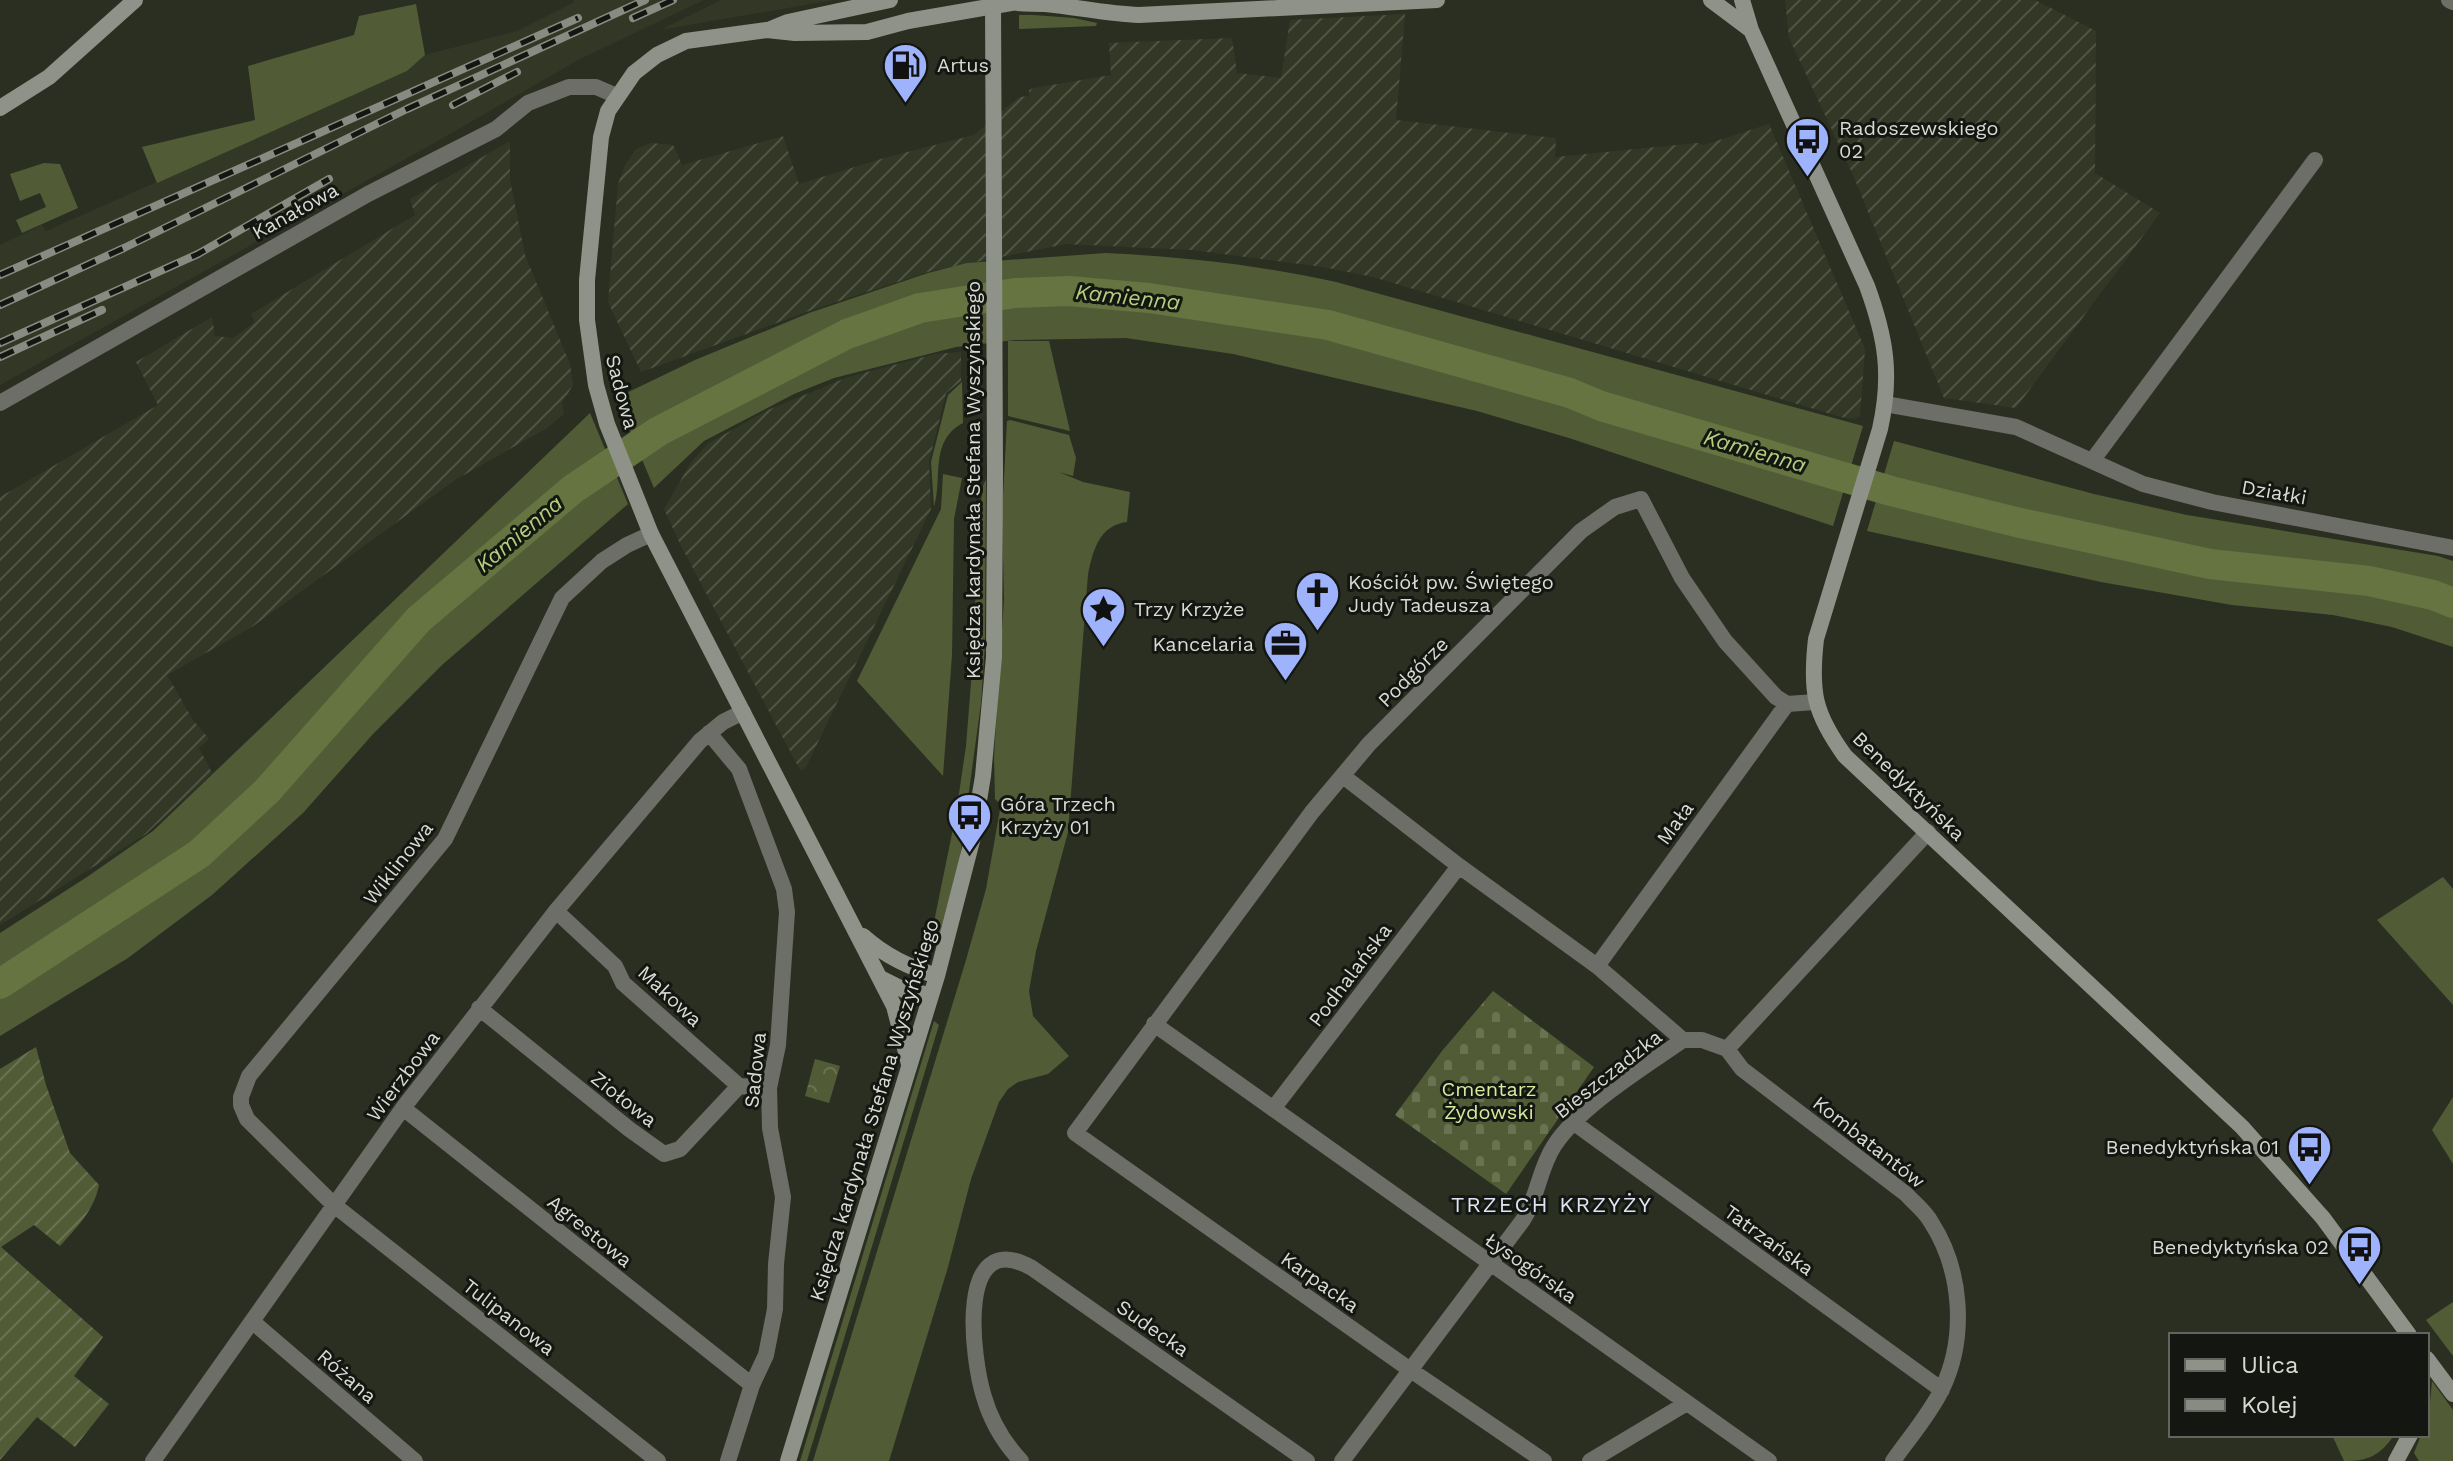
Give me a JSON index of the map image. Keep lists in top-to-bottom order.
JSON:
{
  "streets": {
    "street": [
      "Kanałowa",
      "Sadowa",
      "Księdza kardynała Stefana Wyszyńskiego",
      "Działki",
      "Podgórze",
      "Benedyktyńska",
      "Mała",
      "Wiklinowa",
      "Podhalańska",
      "Makowa",
      "Bieszczadzka",
      "Wierzbowa",
      "Ziołowa",
      "Kombatantów",
      "Agrestowa",
      "Tatrzańska",
      "Łysogórska",
      "Karpacka",
      "Tulipanowa",
      "Sudecka",
      "Różana"
    ]
  },
  "crossings": [
    ["Kanałowa", "Sadowa"],
    ["Sadowa", "Księdza kardynała Stefana Wyszyńskiego"],
    ["Sadowa", "Wiklinowa"],
    ["Sadowa", "Wierzbowa"],
    ["Sadowa", "Agrestowa"],
    ["Działki", "Benedyktyńska"],
    ["Podgórze", "Mała"],
    ["Podgórze", "Łysogórska"],
    ["Podgórze", "Karpacka"],
    ["Wiklinowa", "Wierzbowa"],
    ["Wiklinowa", "Tulipanowa"],
    ["Podhalańska", "Łysogórska"],
    ["Makowa", "Wierzbowa"],
    ["Makowa", "Ziołowa"],
    ["Bieszczadzka", "Kombatantów"],
    ["Bieszczadzka", "Tatrzańska"],
    ["Bieszczadzka", "Łysogórska"],
    ["Bieszczadzka", "Karpacka"],
    ["Wierzbowa", "Ziołowa"],
    ["Wierzbowa", "Agrestowa"],
    ["Wierzbowa", "Tulipanowa"],
    ["Wierzbowa", "Różana"],
    ["Kombatantów", "Tatrzańska"]
  ],
  "districts": ["TRZECH KRZYŻY"],
  "water": ["Kamienna"],
  "parks": ["Cmentarz Żydowski"],
  "places": {
    "fuel station": ["Artus"],
    "bus stop": [
      "Radoszewskiego 02",
      "Góra Trzech Krzyży 01",
      "Benedyktyńska 01",
      "Benedyktyńska 02"
    ],
    "church": ["Kościół pw. Świętego Judy Tadeusza"],
    "place": ["Trzy Krzyże"],
    "office": ["Kancelaria"]
  },
  "legend": ["Ulica", "Kolej"]
}
